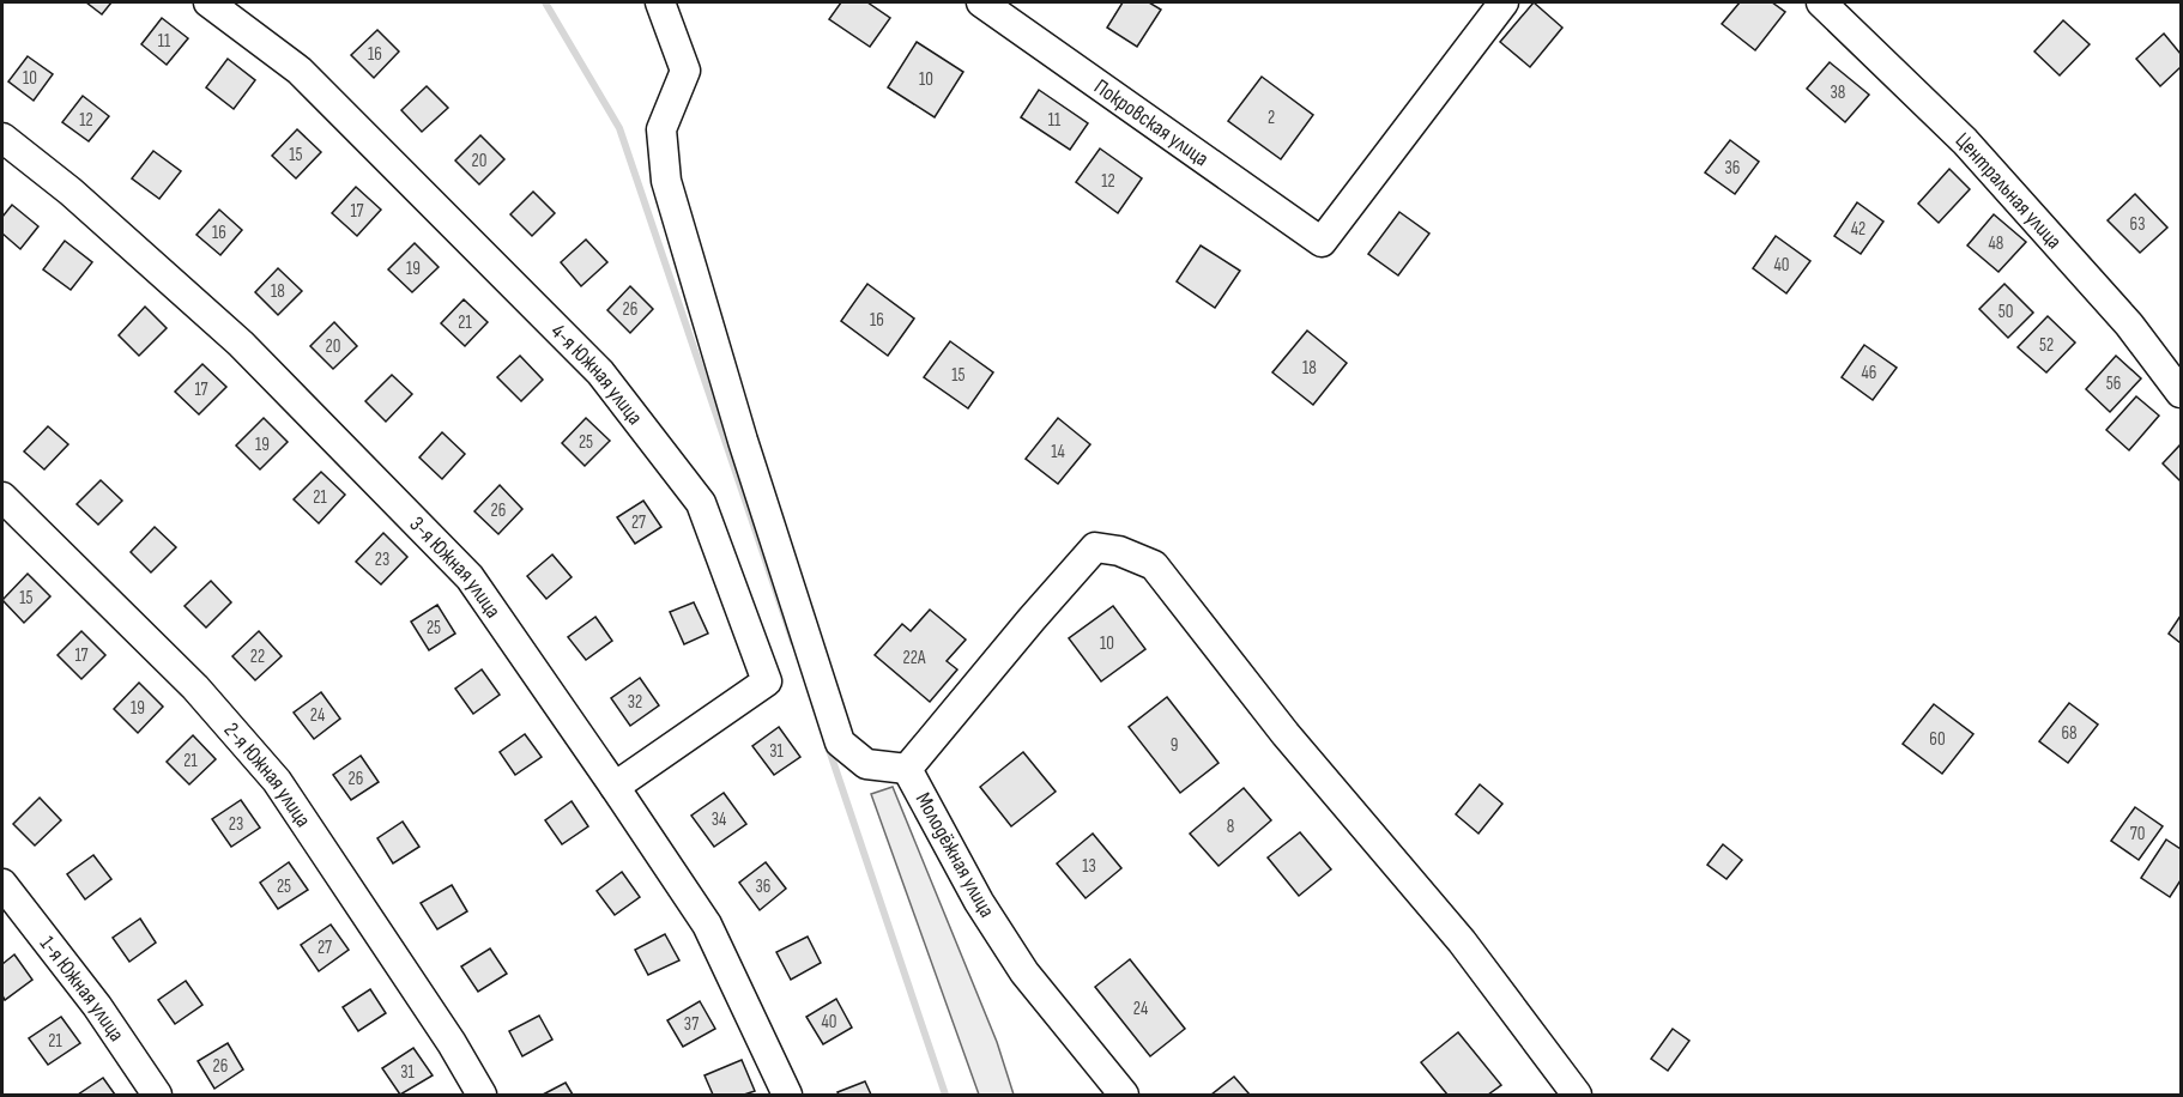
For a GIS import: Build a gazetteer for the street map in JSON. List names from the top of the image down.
{
  "streets": {
    "street": [
      "Покровская улица",
      "Центральная улица",
      "4-я Южная улица",
      "3-я Южная улица",
      "2-я Южная улица",
      "Молодёжная улица",
      "1-я Южная улица"
    ]
  },
  "crossings": [
    ["4-я Южная улица", "3-я Южная улица"]
  ],
  "house_numbers": [
    "11",
    "16",
    "10",
    "10",
    "38",
    "2",
    "12",
    "11",
    "15",
    "20",
    "36",
    "12",
    "17",
    "63",
    "42",
    "16",
    "48",
    "40",
    "19",
    "18",
    "26",
    "50",
    "16",
    "21",
    "52",
    "20",
    "18",
    "46",
    "15",
    "56",
    "17",
    "25",
    "19",
    "14",
    "21",
    "26",
    "27",
    "23",
    "15",
    "25",
    "10",
    "17",
    "22",
    "22А",
    "32",
    "19",
    "24",
    "68",
    "60",
    "9",
    "31",
    "21",
    "26",
    "34",
    "23",
    "8",
    "70",
    "13",
    "25",
    "36",
    "27",
    "24",
    "40",
    "37",
    "21",
    "26",
    "31"
  ]
}
